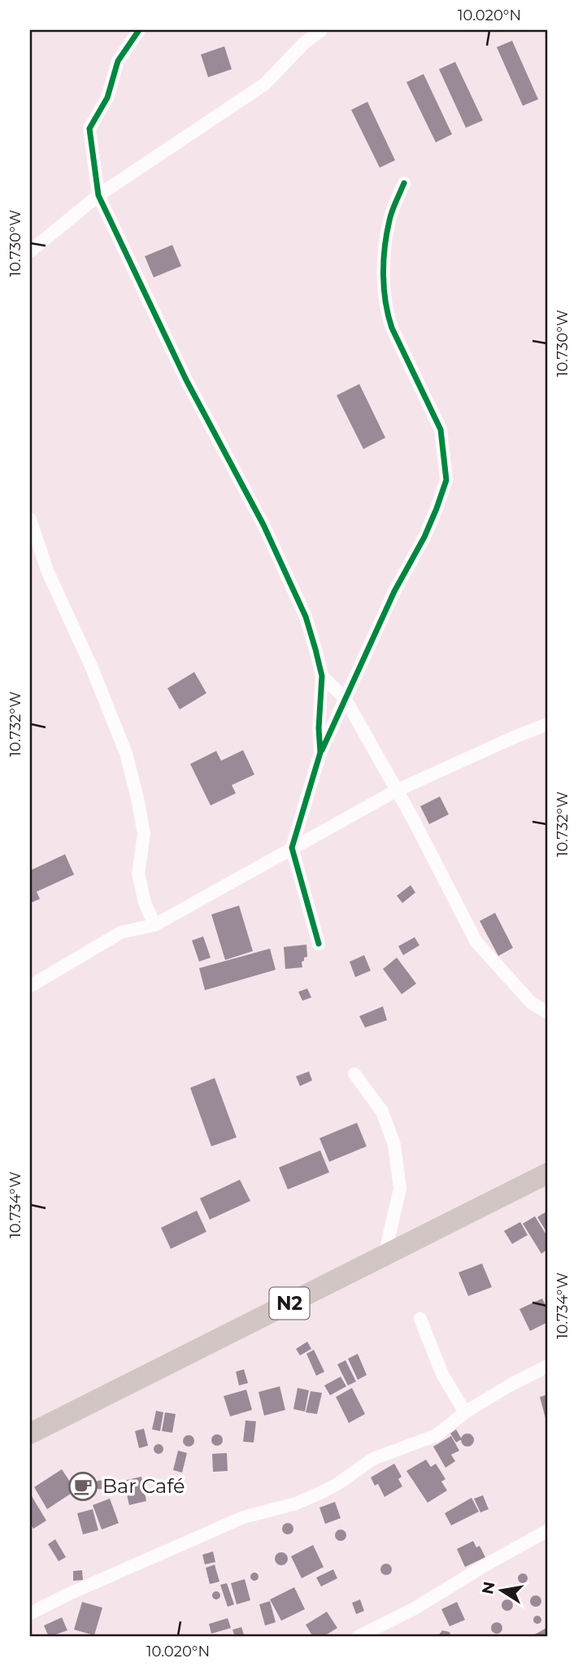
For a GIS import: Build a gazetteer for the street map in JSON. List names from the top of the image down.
{
  "streets": {
    "highway": ["N2"]
  },
  "places": {
    "cafe": ["Bar Café"]
  },
  "north": "left",
  "coordinates": [
    "10.020°N",
    "10.730°W",
    "10.732°W",
    "10.734°W"
  ]
}
